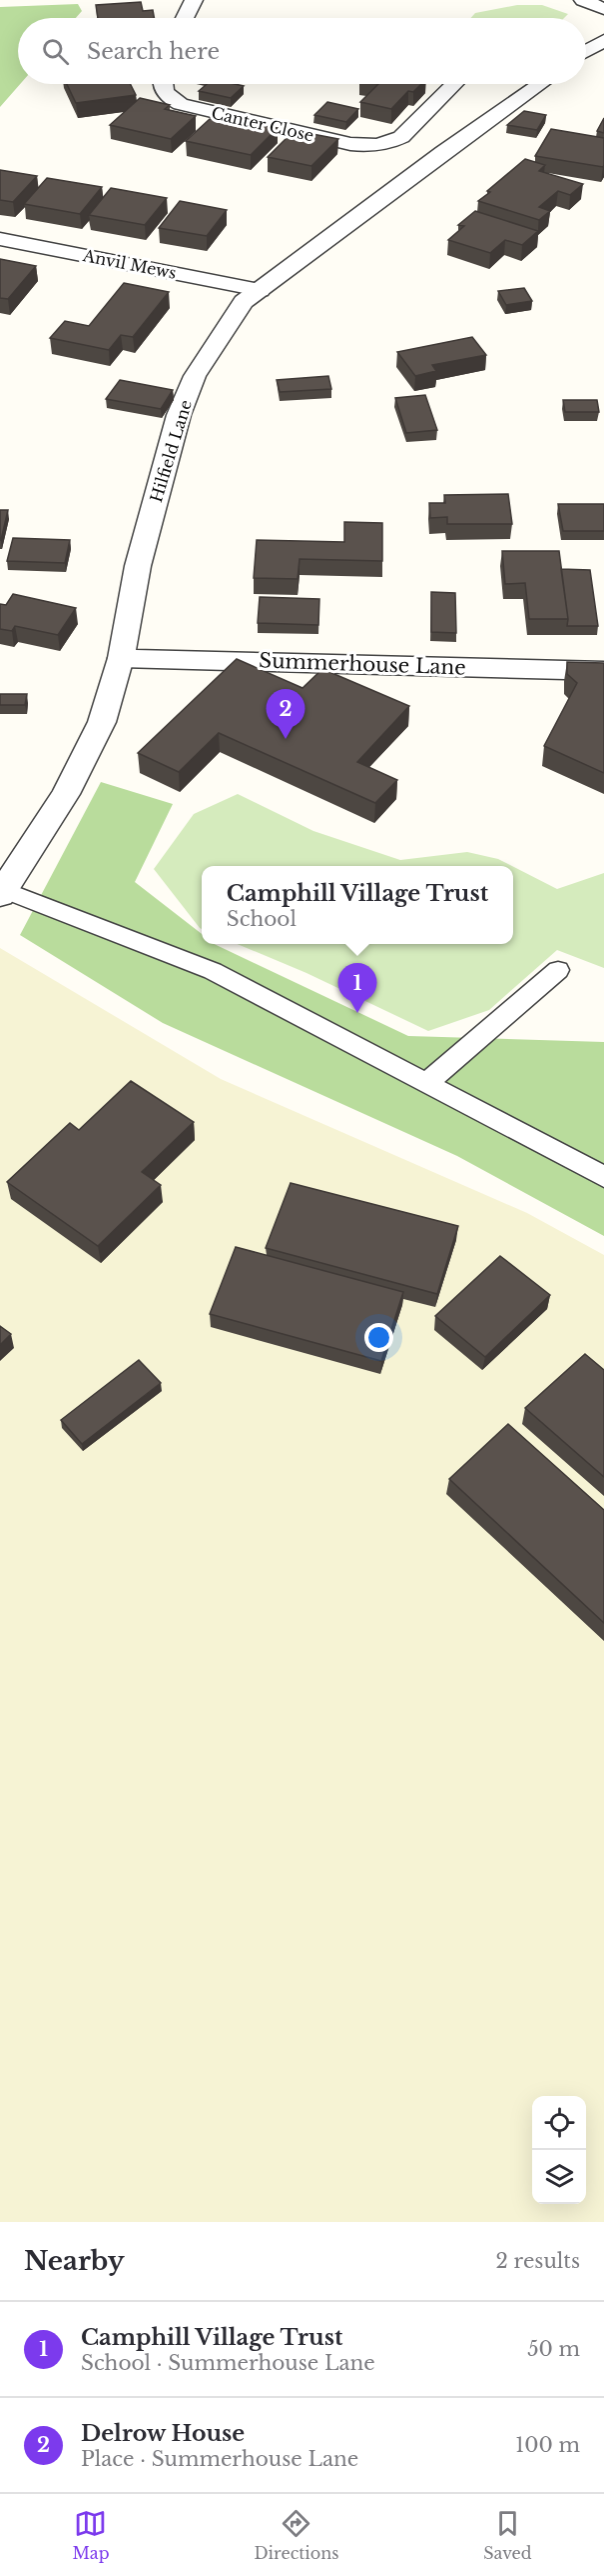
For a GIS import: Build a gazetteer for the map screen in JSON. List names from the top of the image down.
{
  "streets": {
    "street": [
      "Canter Close",
      "Anvil Mews",
      "Hilfield Lane",
      "Summerhouse Lane"
    ]
  },
  "crossings": [
    ["Anvil Mews", "Hilfield Lane"],
    ["Hilfield Lane", "Summerhouse Lane"]
  ],
  "page": {
    "search": "Search here",
    "pins": ["2", "1"],
    "popup": ["Camphill Village Trust", "School"],
    "heading": ["Nearby", "2 results"],
    "list": [
      {
        "mark": "1",
        "name": "Camphill Village Trust",
        "note": "School · Summerhouse Lane",
        "value": "50 m"
      },
      {
        "mark": "2",
        "name": "Delrow House",
        "note": "Place · Summerhouse Lane",
        "value": "100 m"
      }
    ],
    "nav": ["Map", "Directions", "Saved"]
  }
}
